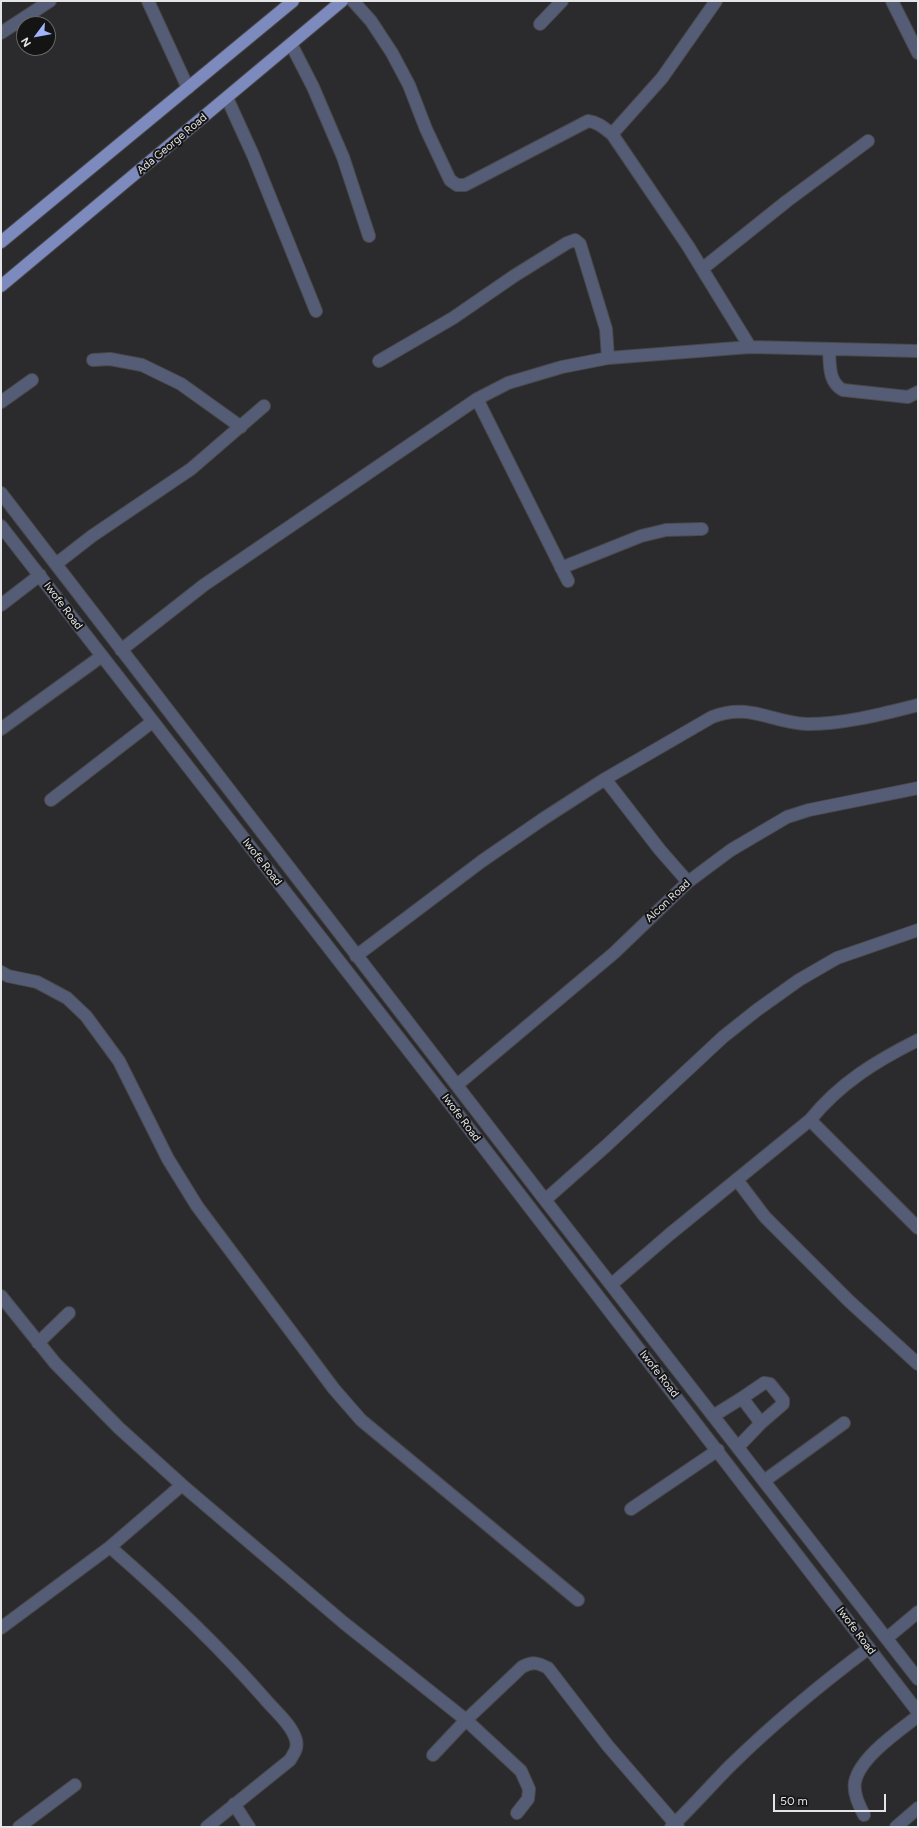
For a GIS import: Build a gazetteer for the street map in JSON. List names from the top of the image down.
{
  "streets": {
    "main road": ["Ada George Road"],
    "street": ["Iwofe Road", "Alcon Road"]
  },
  "crossings": [
    ["Iwofe Road", "Alcon Road"]
  ],
  "scale_bar": "50 m",
  "north": "bottom left"
}
